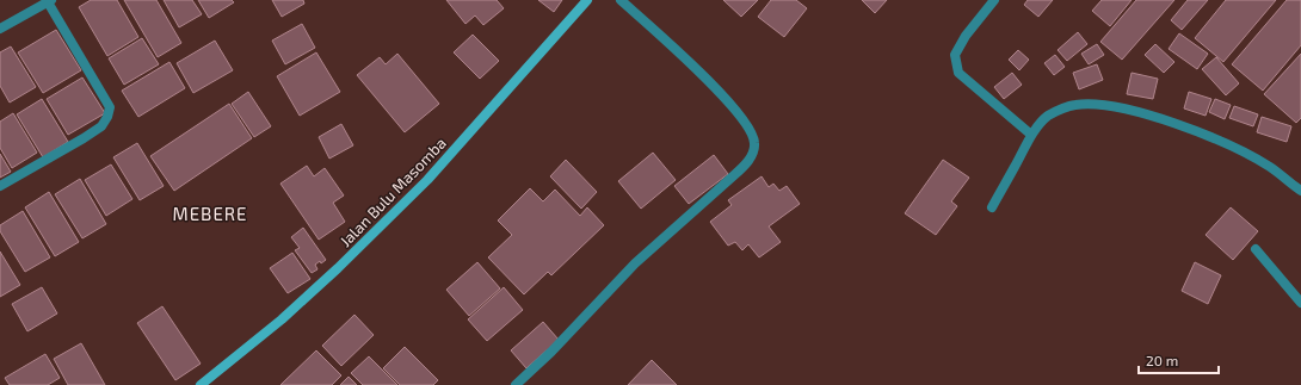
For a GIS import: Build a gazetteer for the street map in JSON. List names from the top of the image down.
{
  "streets": {
    "street": ["Jalan Bulu Masomba"]
  },
  "districts": ["MEBERE"],
  "scale_bar": "20 m"
}
